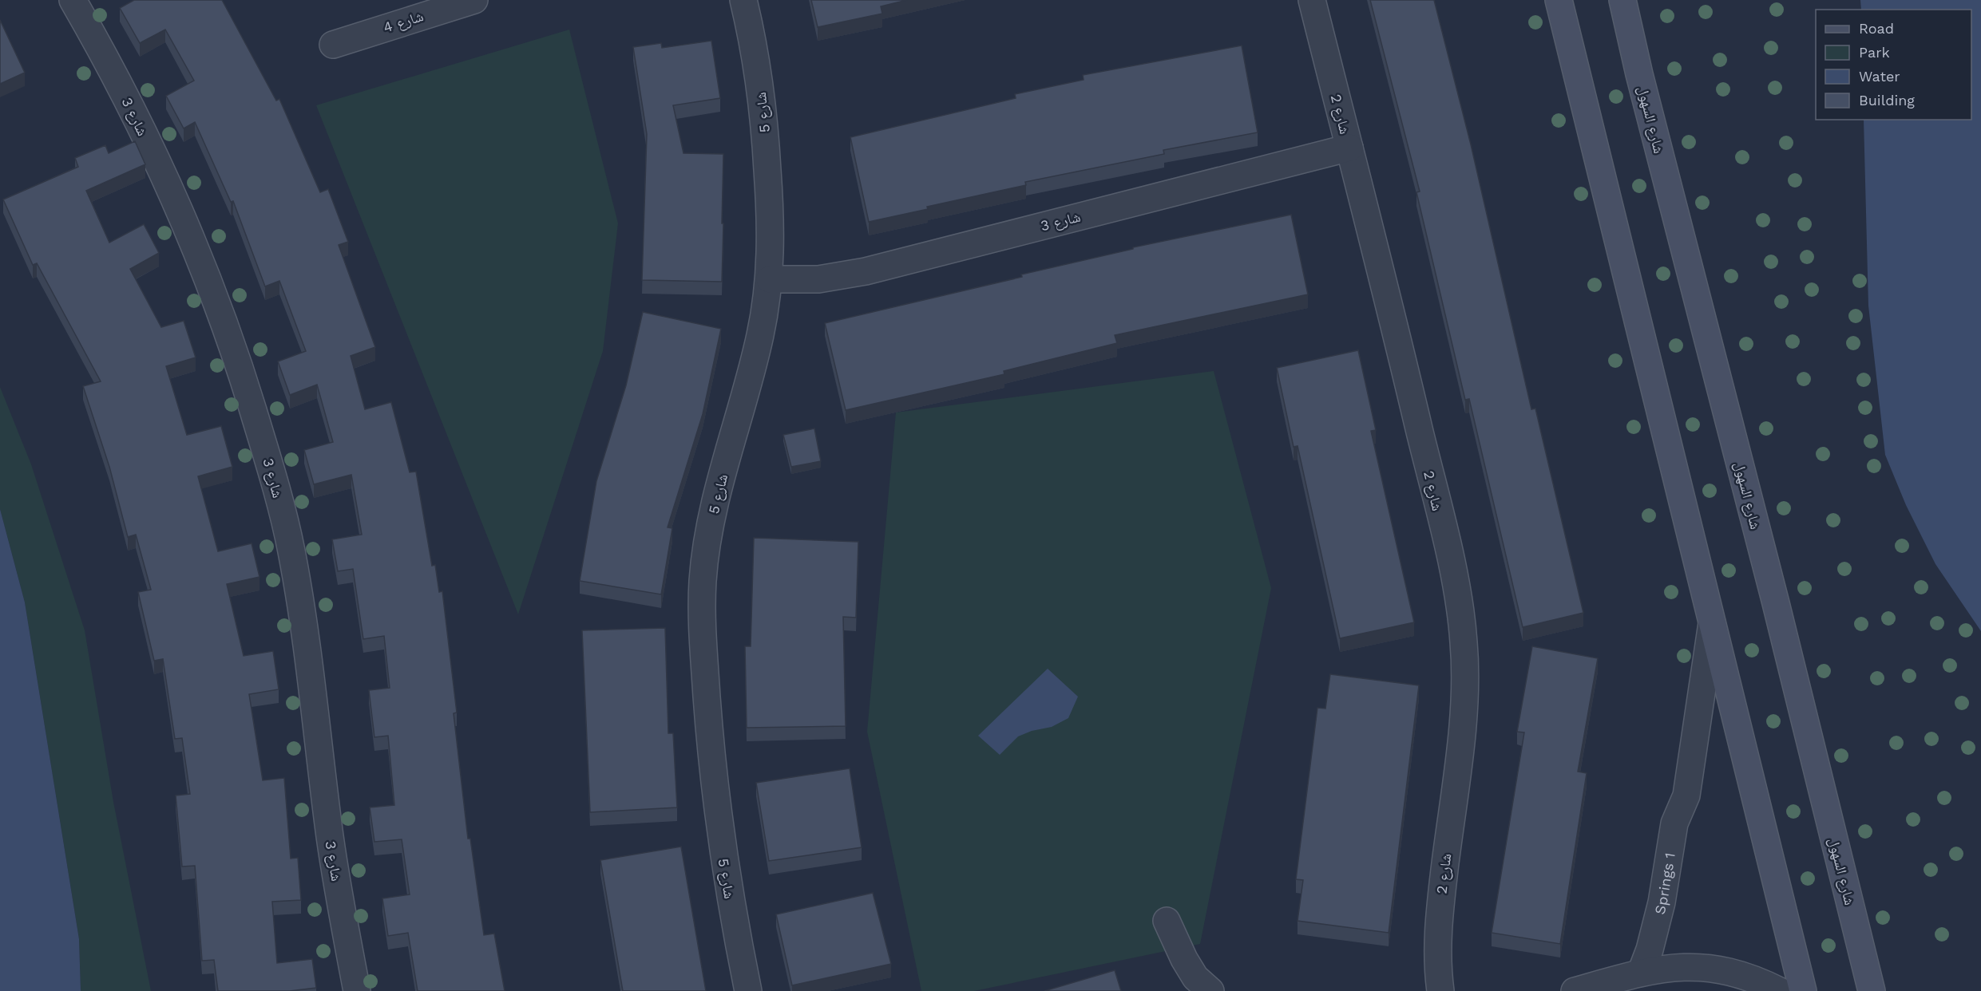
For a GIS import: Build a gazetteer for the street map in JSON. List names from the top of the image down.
{
  "streets": {
    "main road": ["شارع السهول"],
    "street": [
      "شارع 4",
      "شارع 5",
      "شارع 2",
      "شارع 3",
      "Springs 1"
    ]
  },
  "crossings": [
    ["شارع 5", "شارع 3"],
    ["شارع 2", "شارع 3"]
  ],
  "legend": [
    "Road",
    "Park",
    "Water",
    "Building"
  ]
}
